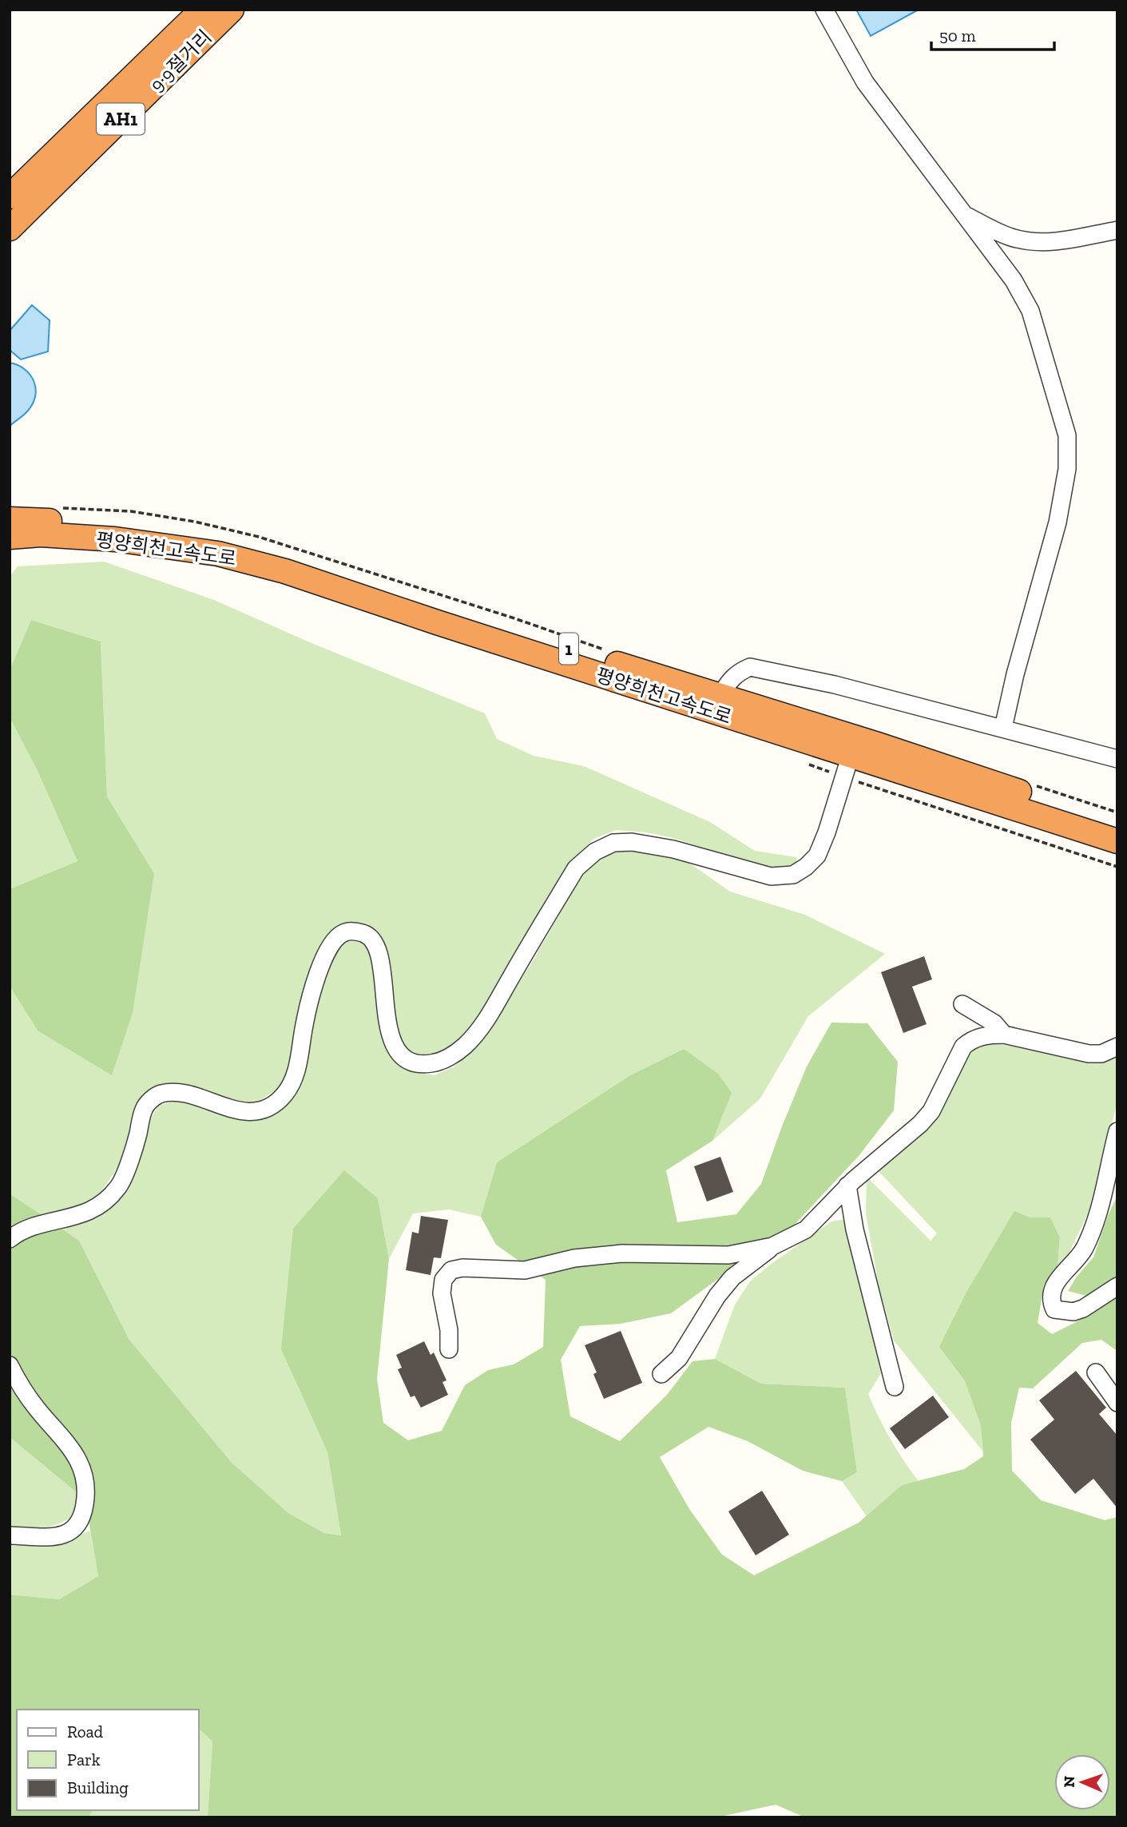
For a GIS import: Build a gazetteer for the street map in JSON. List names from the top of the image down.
{
  "streets": {
    "highway": [
      "9·9절거리",
      "AH1",
      "평양희천고속도로",
      "1"
    ]
  },
  "legend": ["Road", "Park", "Building"],
  "scale_bar": "50 m",
  "north": "left"
}
